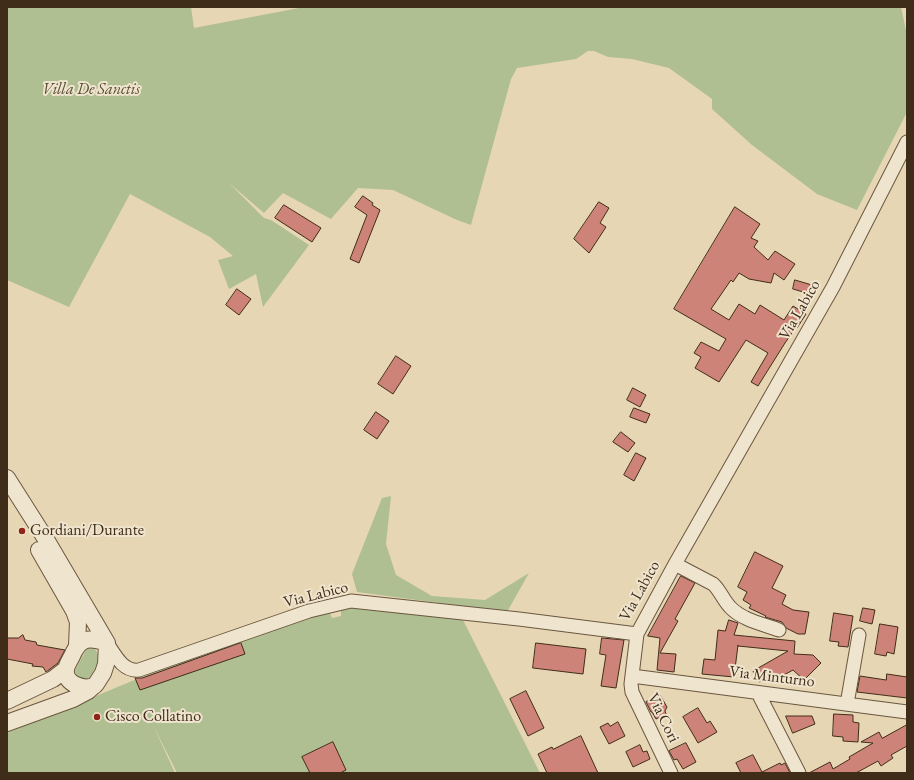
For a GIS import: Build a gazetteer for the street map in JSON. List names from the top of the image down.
{
  "streets": {
    "street": ["Via Labico", "Via Minturno", "Via Cori"]
  },
  "crossings": [
    ["Via Labico", "Via Cori"],
    ["Via Minturno", "Via Cori"]
  ],
  "parks": ["Villa De Sanctis"],
  "places": ["Gordiani/Durante", "Cisco Collatino"]
}
